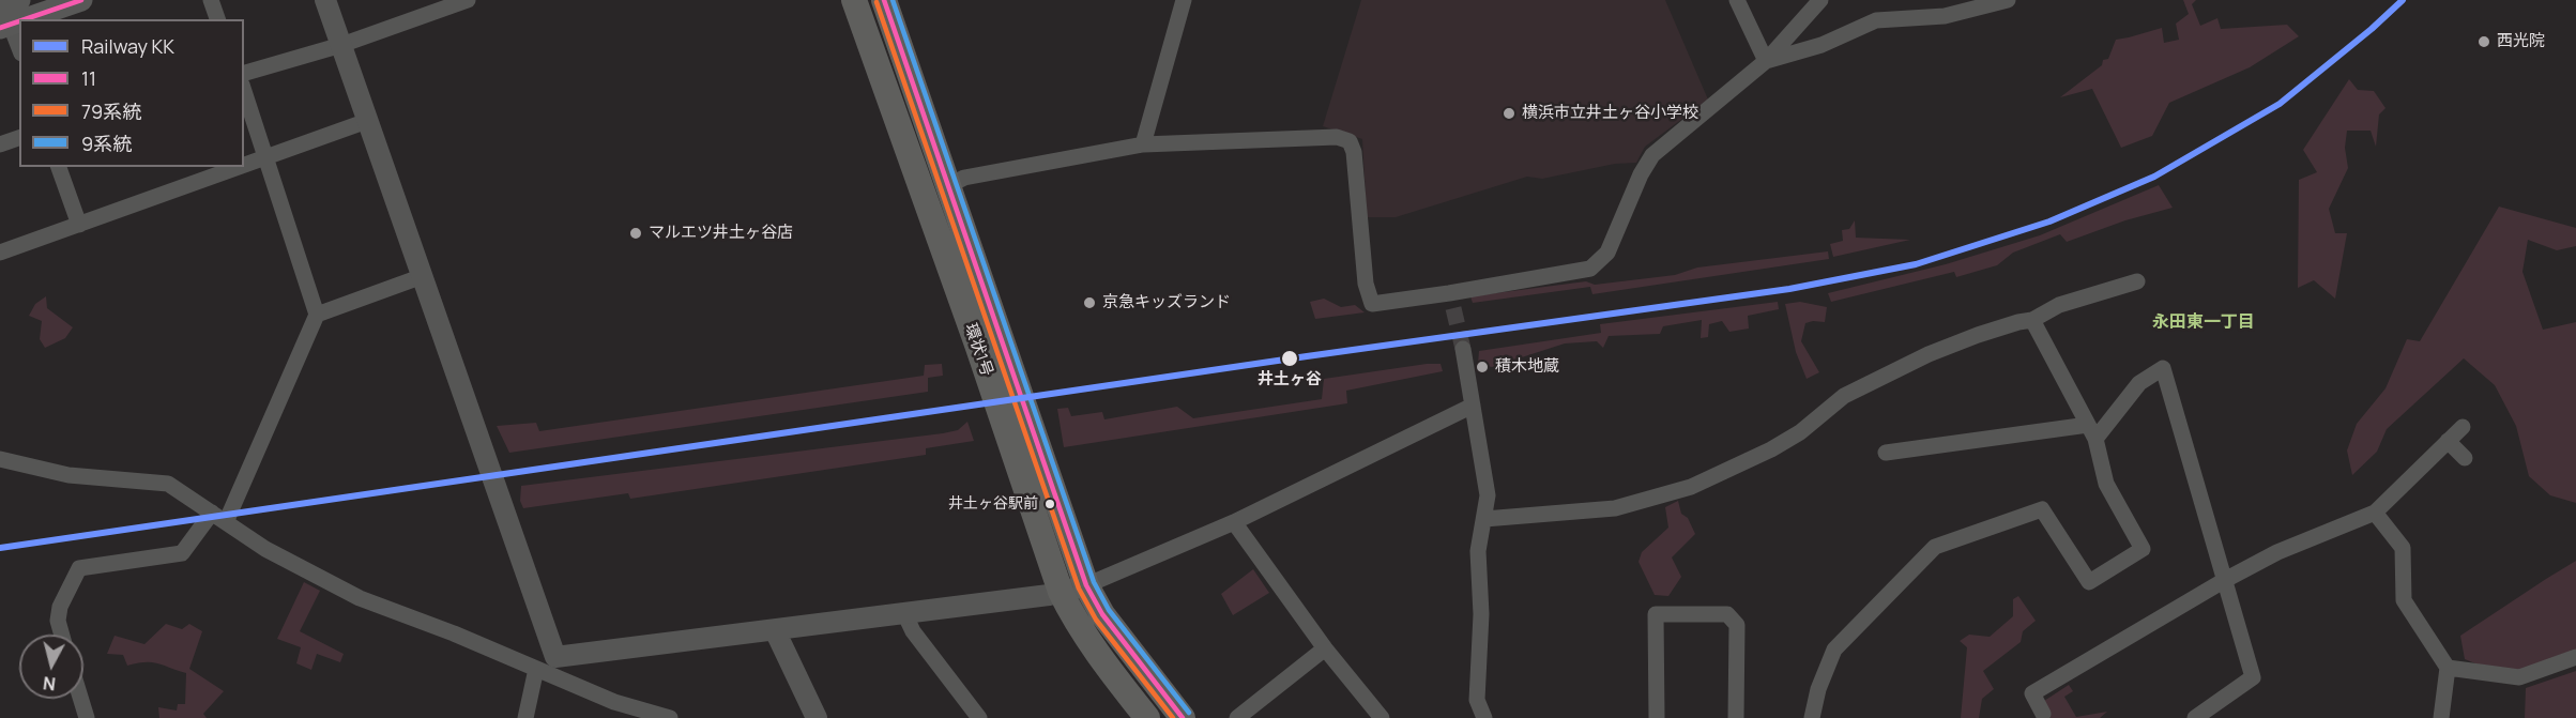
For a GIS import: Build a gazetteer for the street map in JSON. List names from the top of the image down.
{
  "streets": {
    "main road": ["環状1号"]
  },
  "districts": ["永田東一丁目"],
  "places": [
    "西光院",
    "横浜市立井土ヶ谷小学校",
    "マルエツ井土ヶ谷店",
    "京急キッズランド",
    "井土ヶ谷",
    "積木地蔵",
    "井土ヶ谷駅前"
  ],
  "lines": [
    "rail line KK",
    "transit line 11",
    "transit line 9系統",
    "transit line 79系統"
  ],
  "legend": [
    "Railway KK",
    "11",
    "79系統",
    "9系統"
  ],
  "north": "bottom"
}
